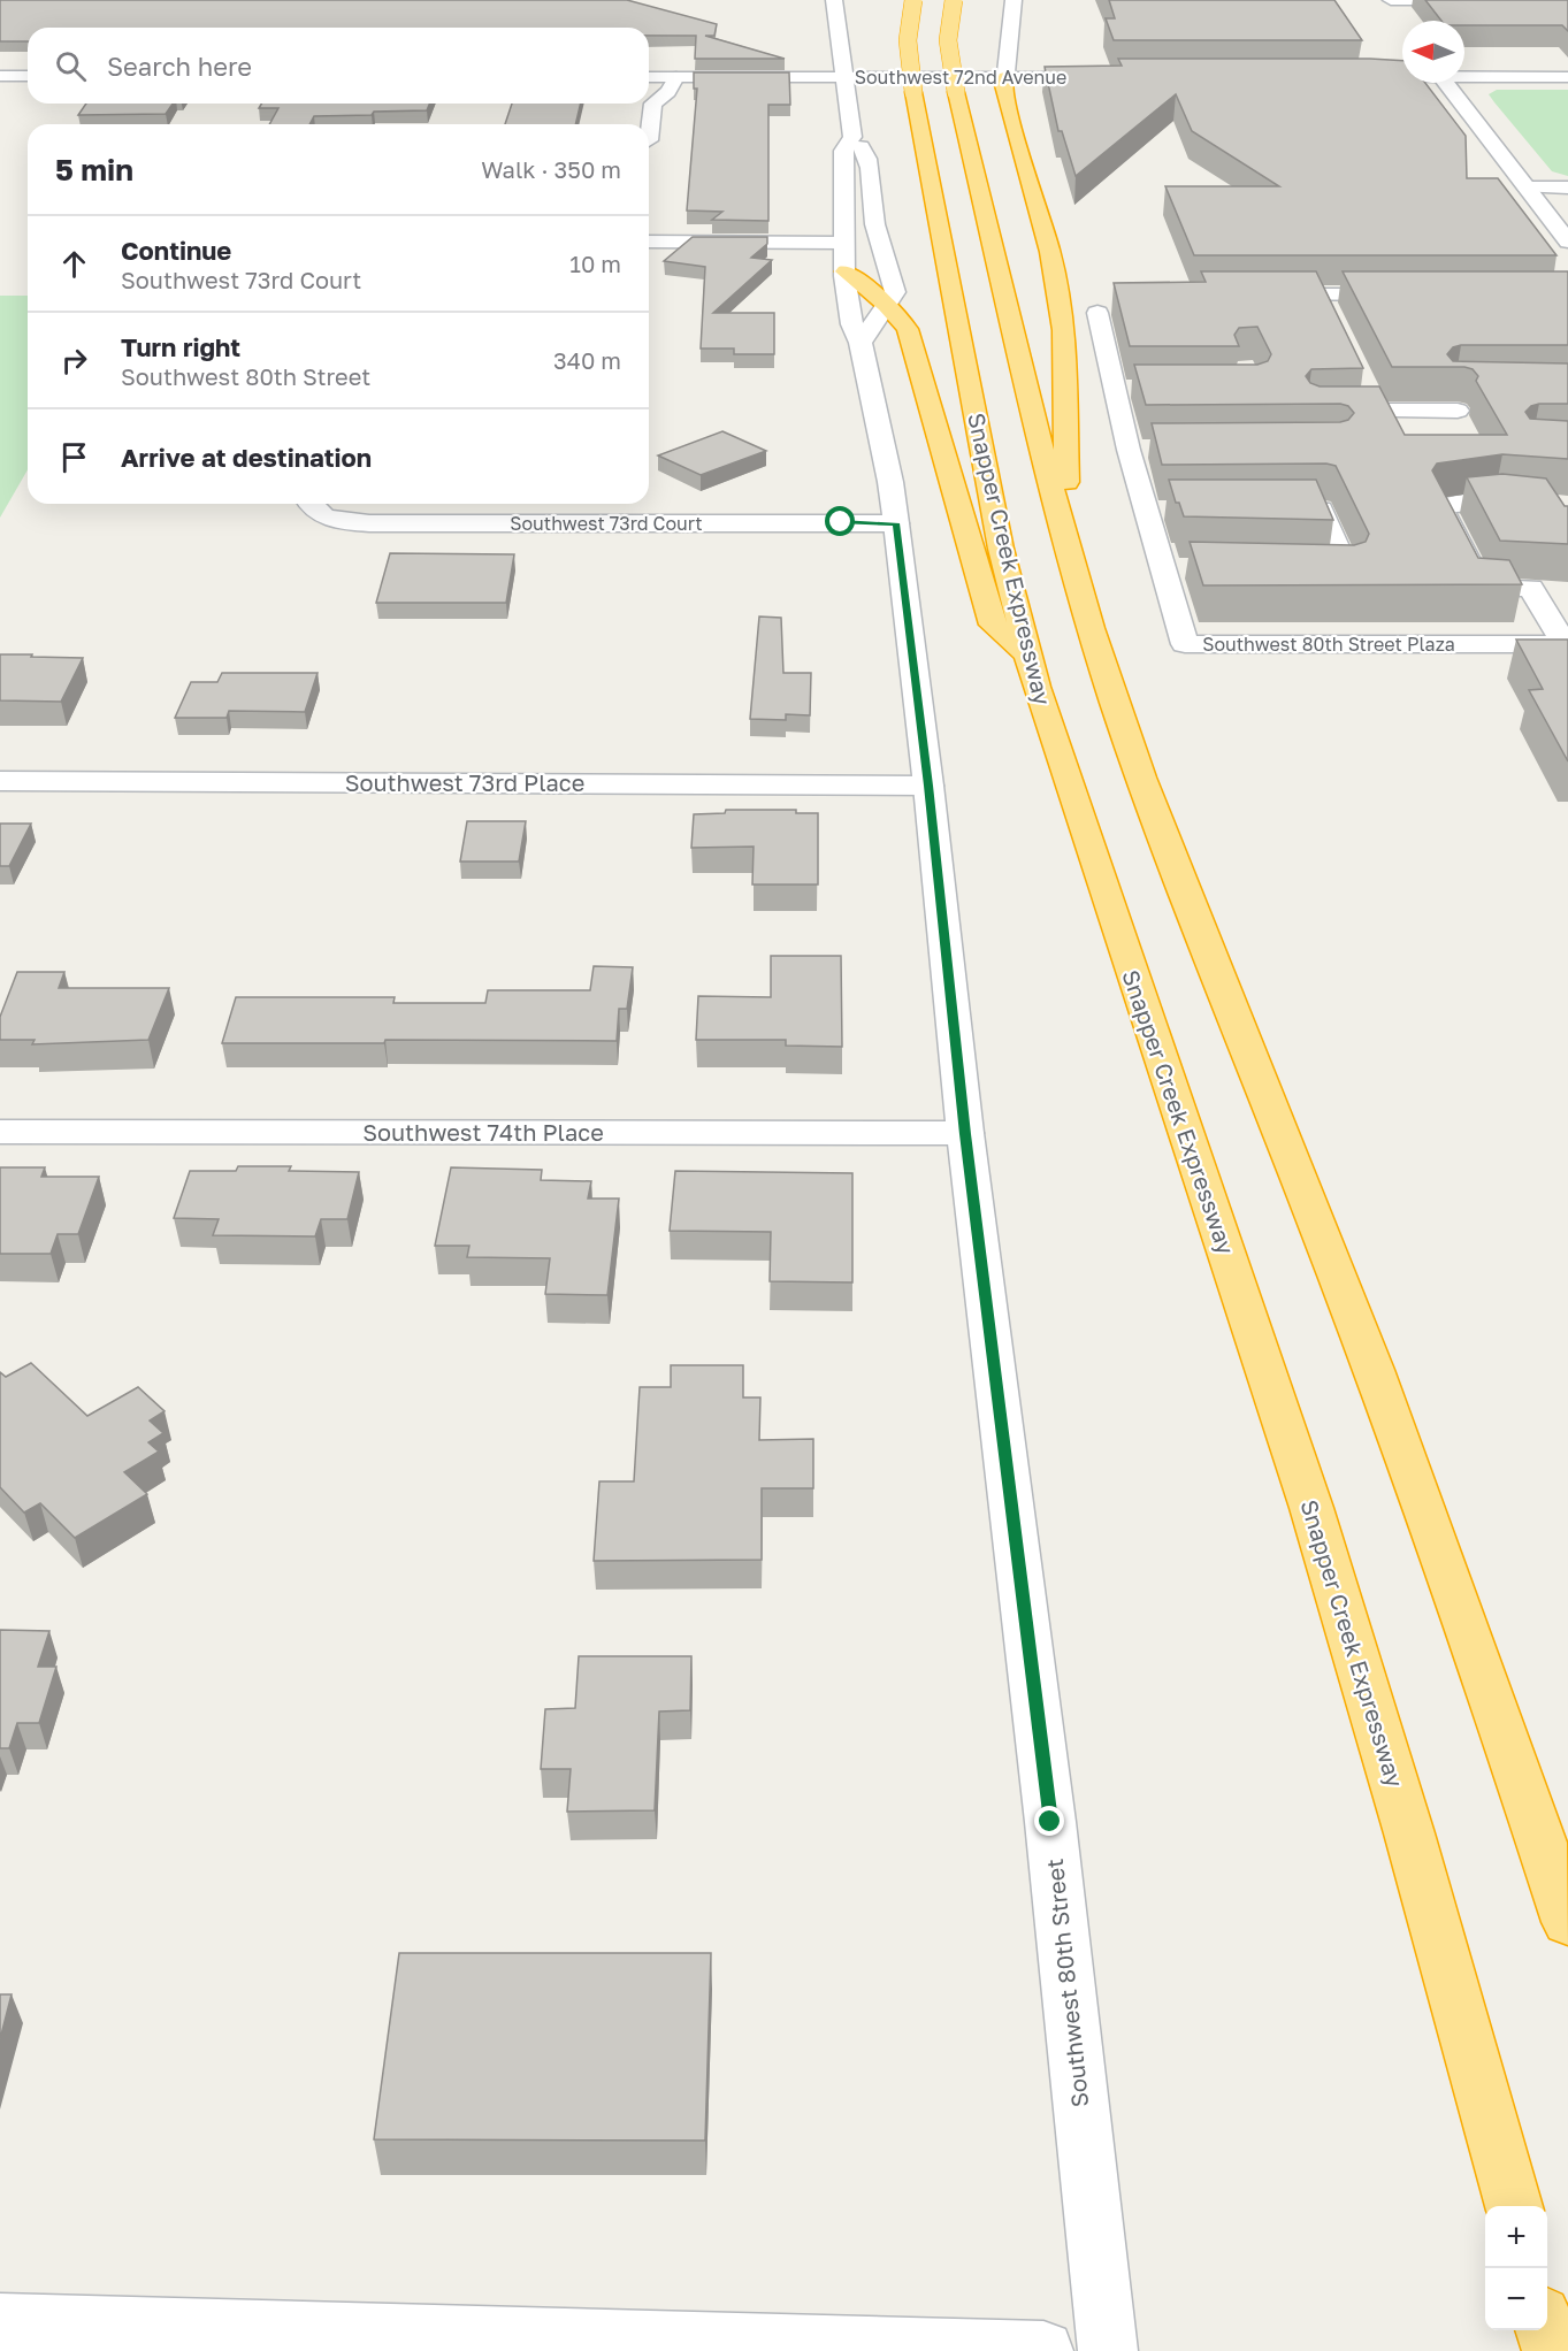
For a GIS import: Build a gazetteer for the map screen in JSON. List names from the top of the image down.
{
  "streets": {
    "highway": ["Snapper Creek Expressway"],
    "street": [
      "Southwest 72nd Avenue",
      "Southwest 73rd Court",
      "Southwest 80th Street Plaza",
      "Southwest 73rd Place",
      "Southwest 74th Place",
      "Southwest 80th Street"
    ]
  },
  "crossings": [
    ["Southwest 72nd Avenue", "Southwest 80th Street"],
    ["Southwest 73rd Court", "Southwest 80th Street"],
    ["Southwest 73rd Place", "Southwest 80th Street"],
    ["Southwest 74th Place", "Southwest 80th Street"]
  ],
  "north": "left",
  "page": {
    "search": "Search here",
    "heading": ["5 min", "Walk · 350 m"],
    "list": [
      ["Continue", "Southwest 73rd Court", "10 m"],
      ["Turn right", "Southwest 80th Street", "340 m"],
      "Arrive at destination"
    ],
    "map_buttons": ["+", "−"]
  }
}
